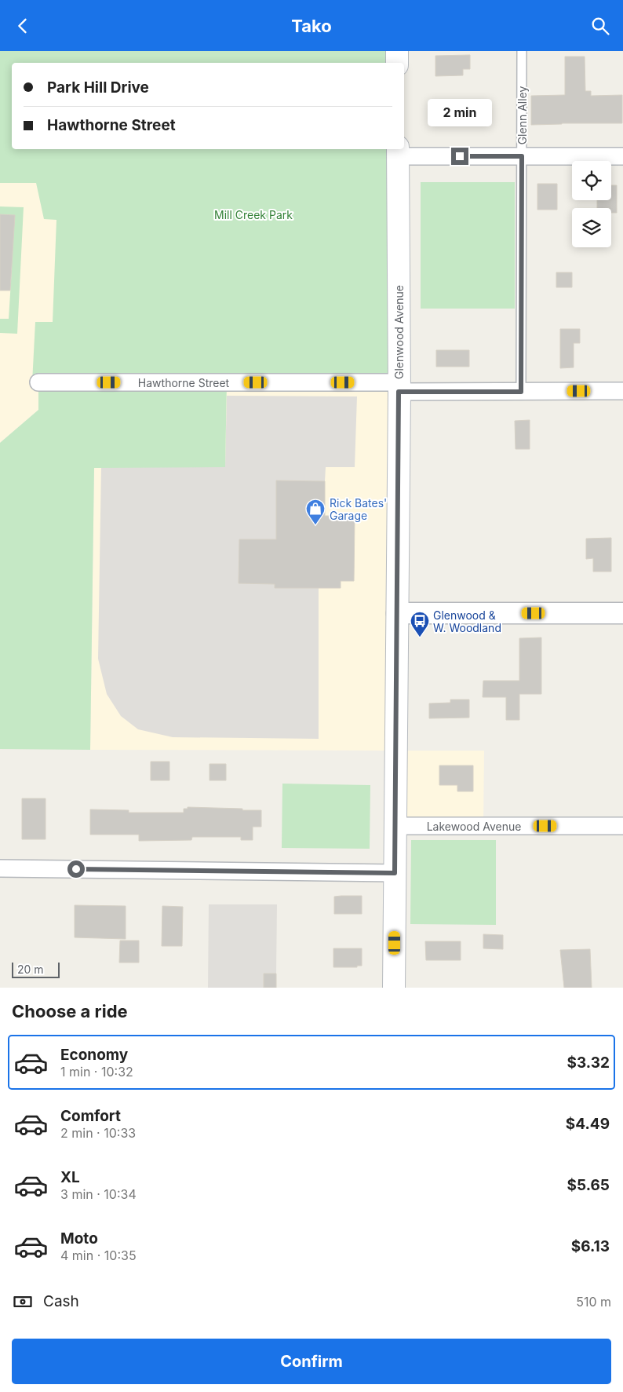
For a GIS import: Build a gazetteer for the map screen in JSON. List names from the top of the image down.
{
  "streets": {
    "main road": ["Glenwood Avenue"],
    "street": ["Hawthorne Street", "Lakewood Avenue"],
    "lane": ["Glenn Alley"]
  },
  "crossings": [
    ["Glenn Alley", "Hawthorne Street"],
    ["Glenwood Avenue", "Hawthorne Street"],
    ["Glenwood Avenue", "Lakewood Avenue"]
  ],
  "parks": ["Mill Creek Park"],
  "places": {
    "shop": ["Rick Bates' Garage"],
    "bus stop": ["Glenwood & W. Woodland"]
  },
  "scale_bar": "20 m",
  "page": {
    "header": "Tako",
    "banner": ["Park Hill Drive", "Hawthorne Street"],
    "bubble": "2 min",
    "scale": "20 m",
    "heading": "Choose a ride",
    "list": [
      {
        "name": "Economy",
        "note": "1 min · 10:32",
        "value": "$3.32"
      },
      {
        "name": "Comfort",
        "note": "2 min · 10:33",
        "value": "$4.49"
      },
      {
        "name": "XL",
        "note": "3 min · 10:34",
        "value": "$5.65"
      },
      {
        "name": "Moto",
        "note": "4 min · 10:35",
        "value": "$6.13"
      }
    ],
    "pay": ["Cash", "510 m"],
    "buttons": "Confirm"
  }
}
